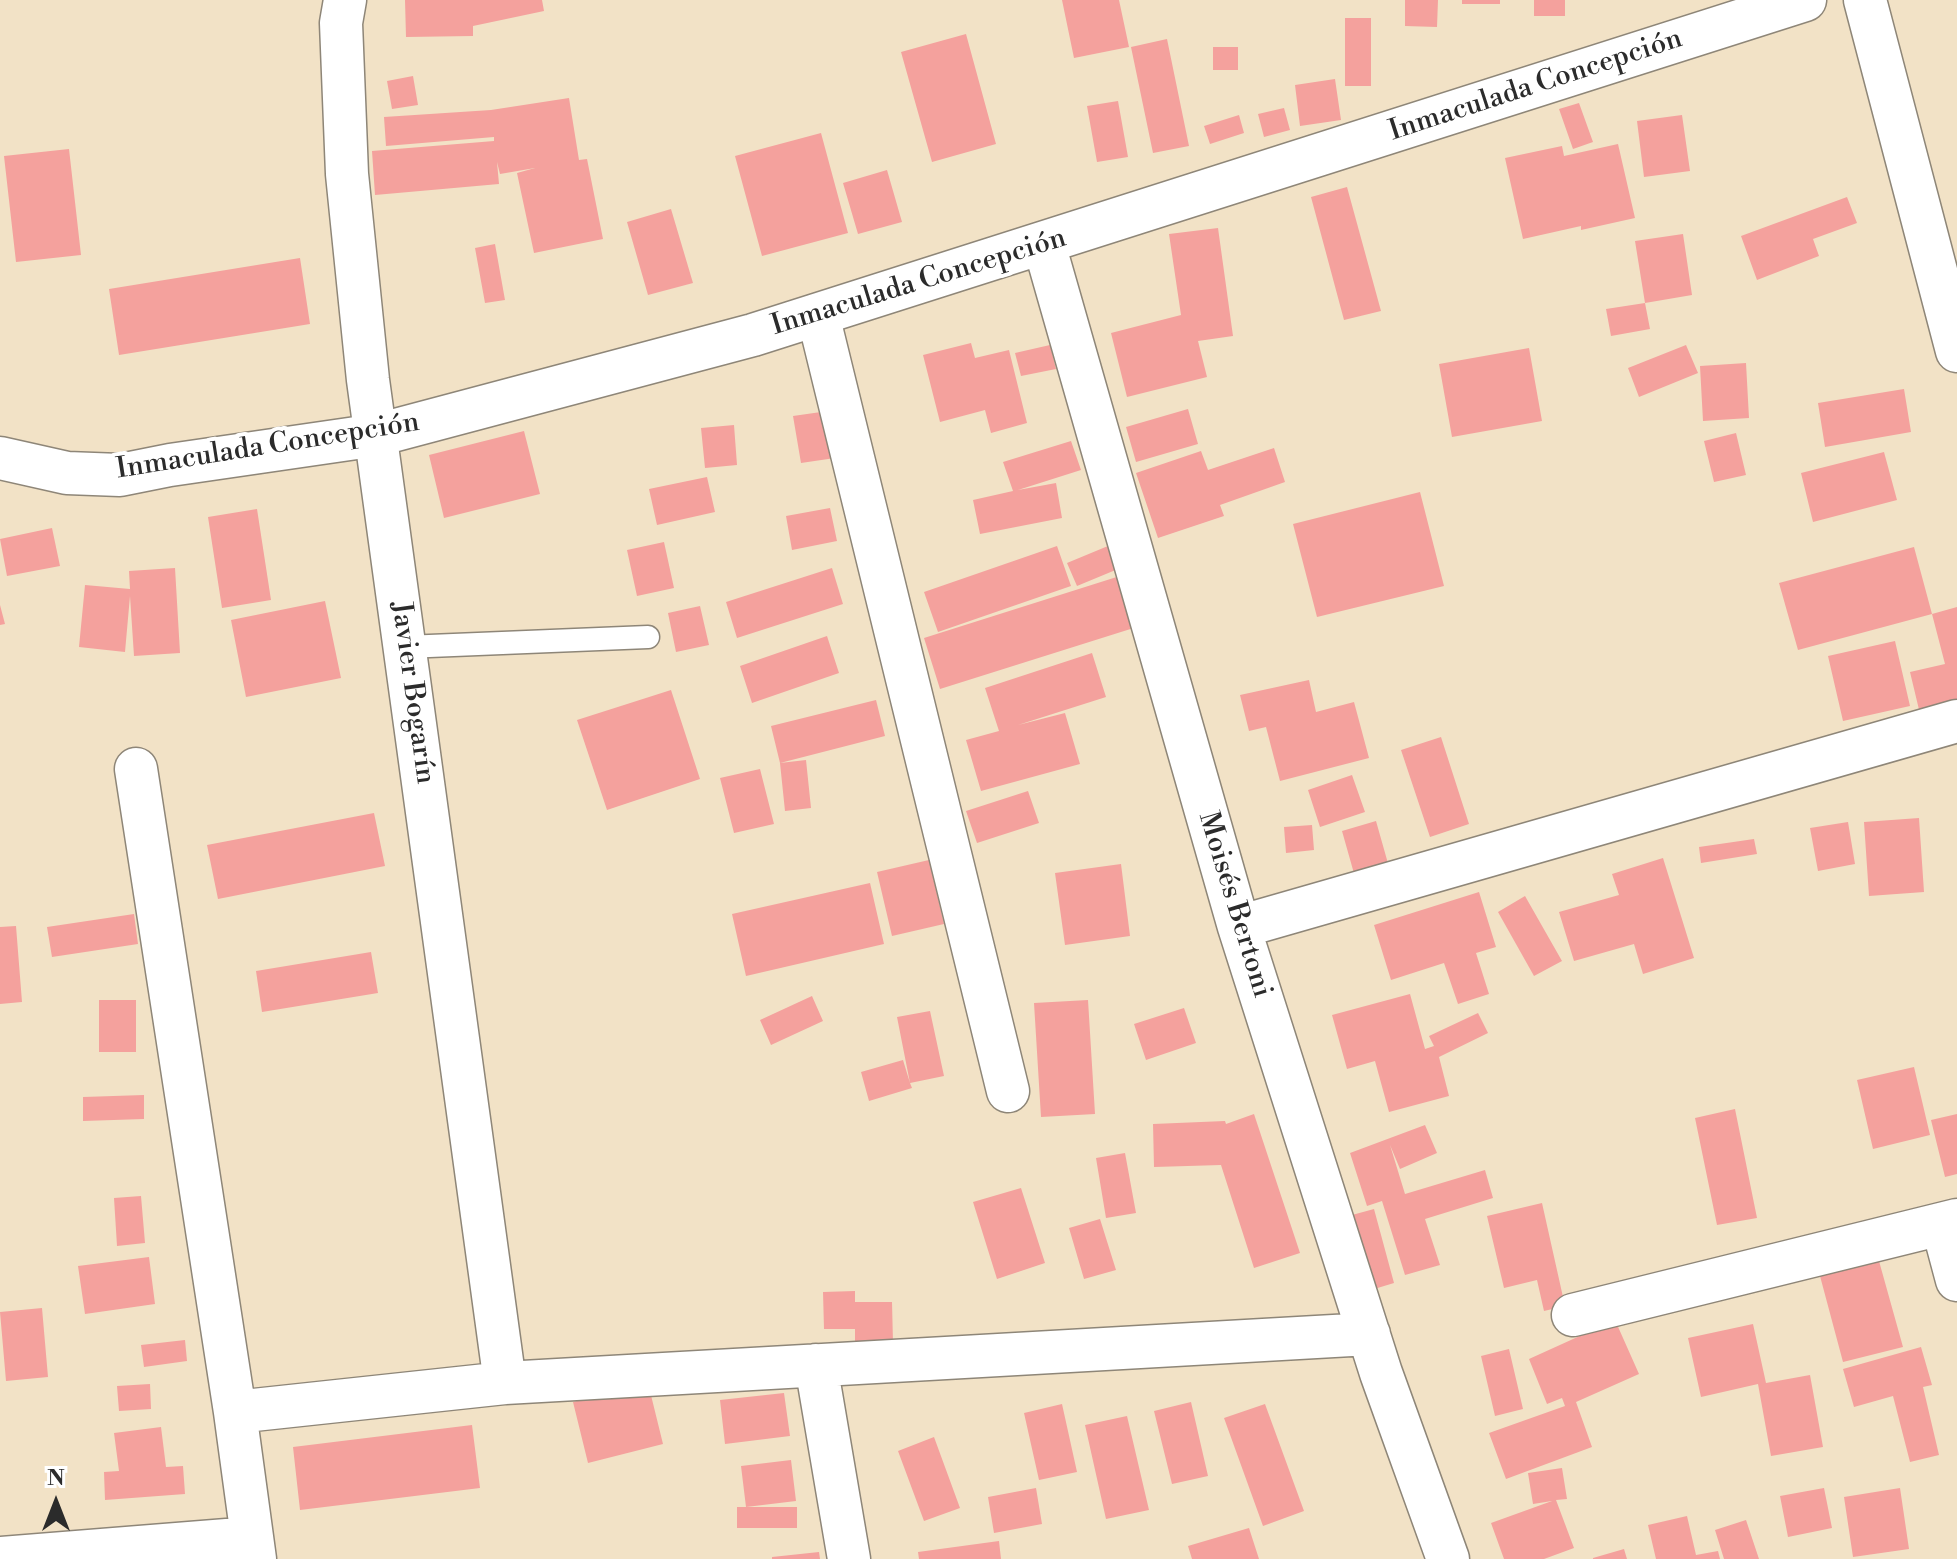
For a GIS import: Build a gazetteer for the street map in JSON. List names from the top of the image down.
{
  "streets": {
    "street": ["Inmaculada Concepción", "Javier Bogarín", "Moisés Bertoni"]
  },
  "crossings": [
    ["Inmaculada Concepción", "Javier Bogarín"],
    ["Inmaculada Concepción", "Moisés Bertoni"]
  ],
  "north": "top"
}
